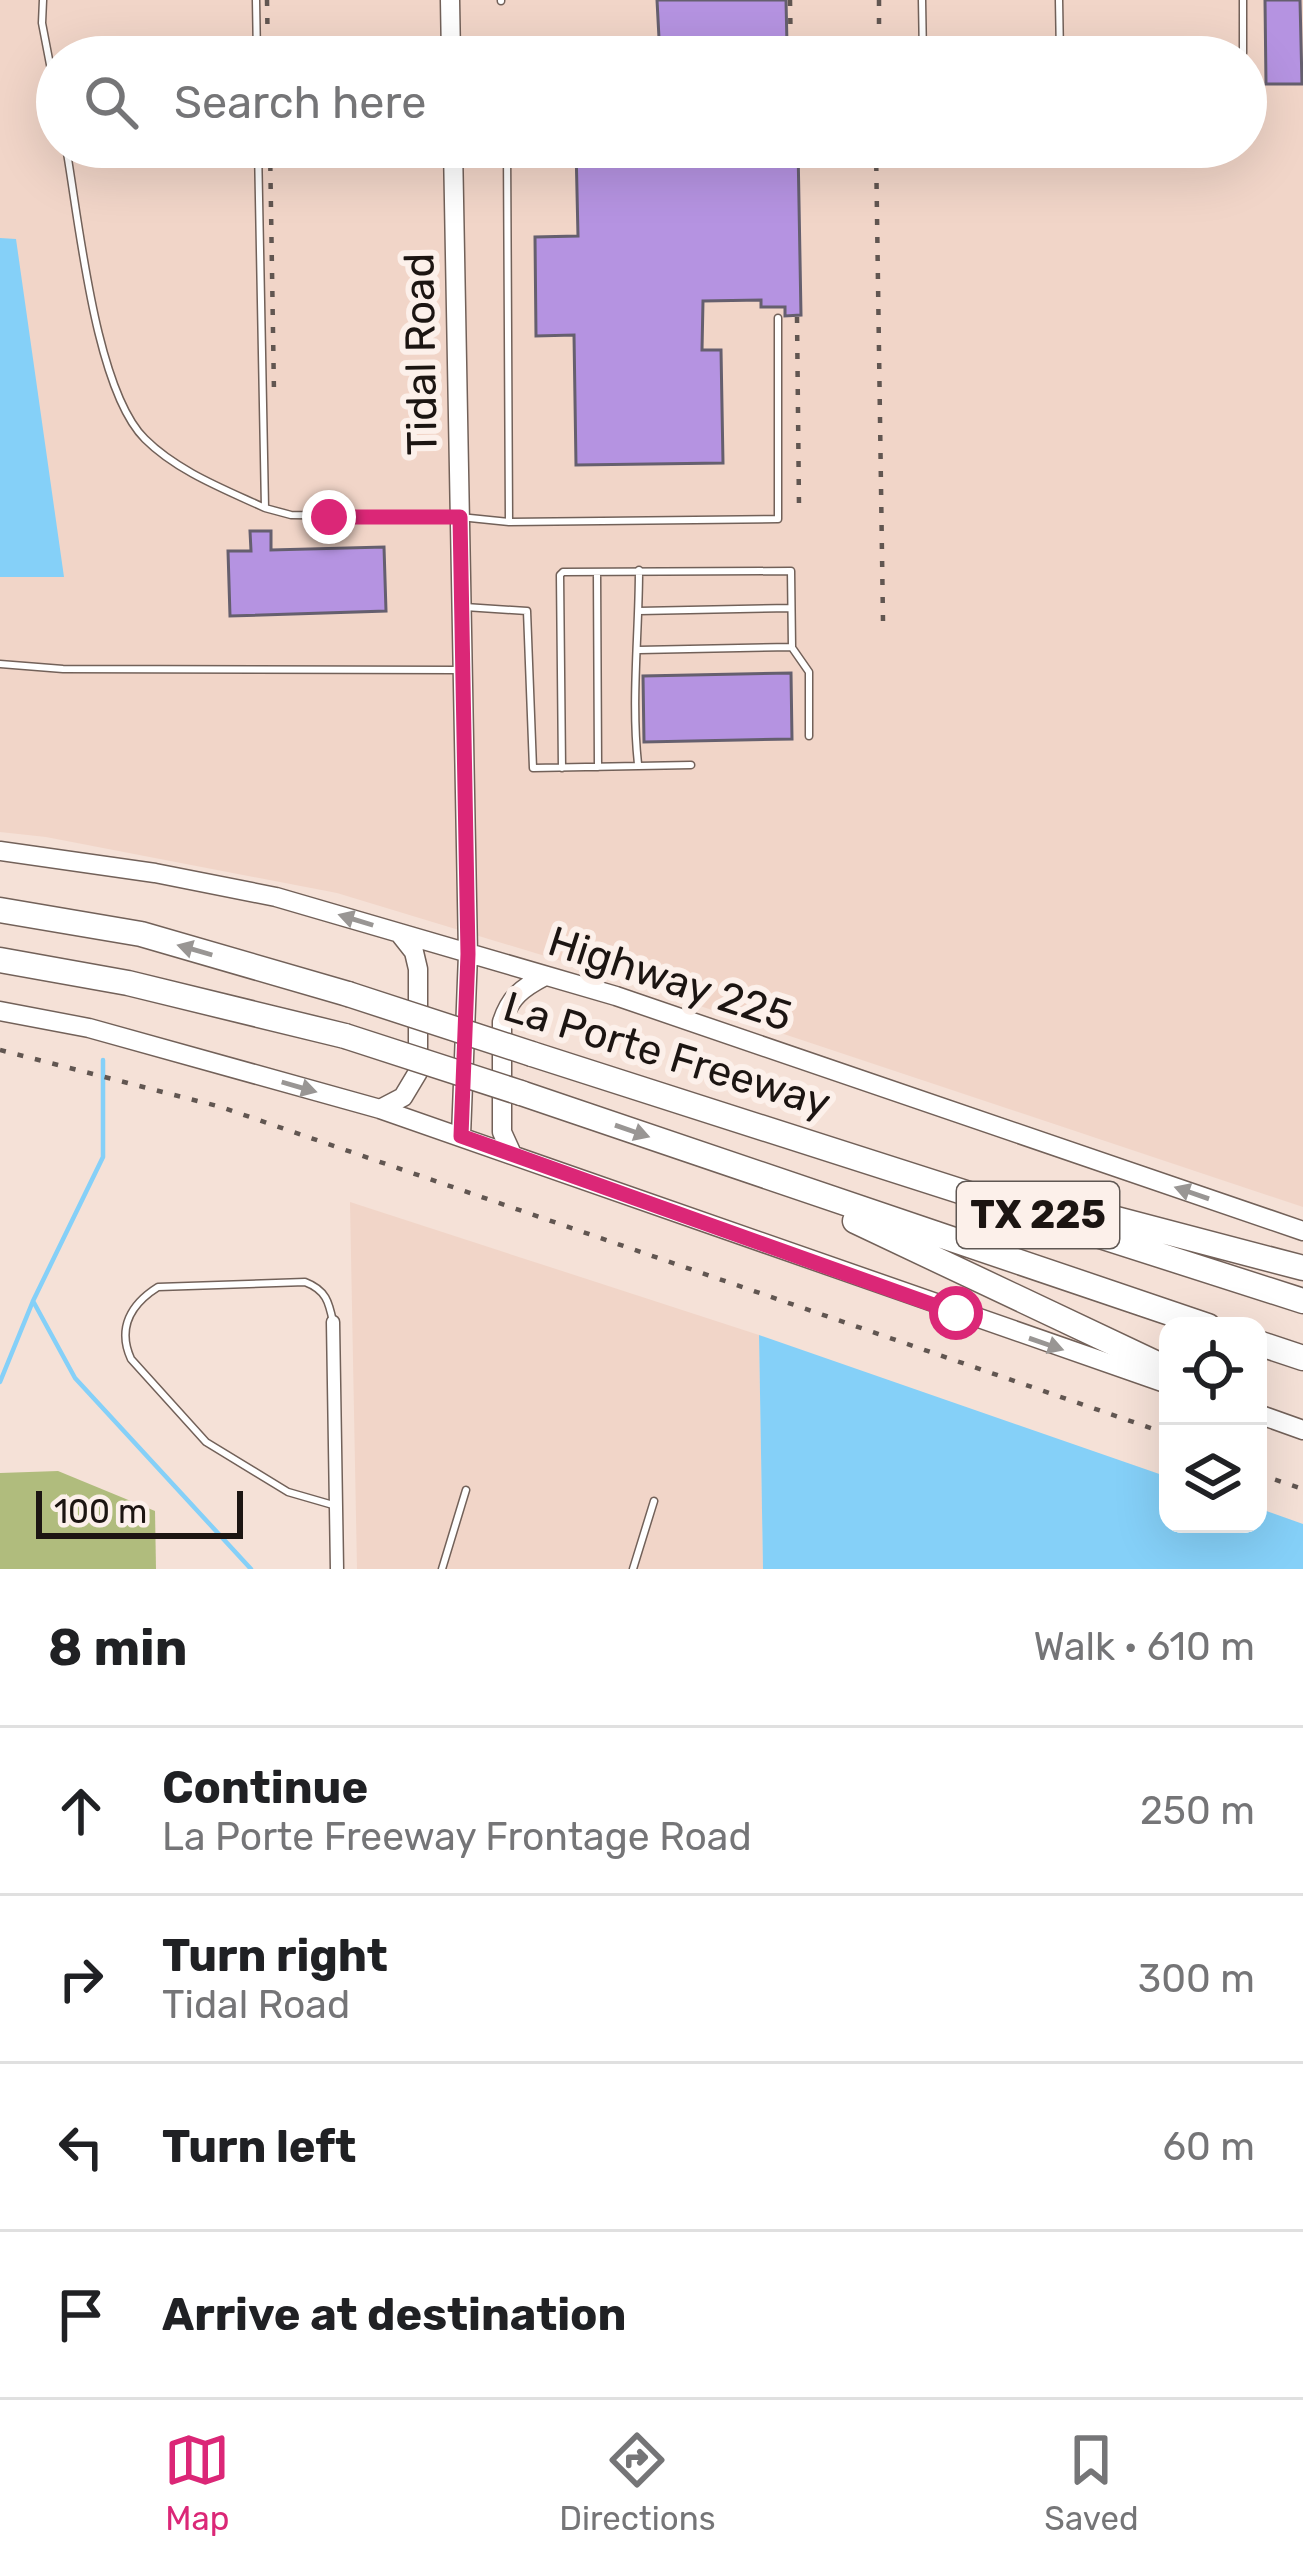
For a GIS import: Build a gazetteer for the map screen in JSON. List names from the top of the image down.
{
  "streets": {
    "highway": ["La Porte Freeway", "TX 225"],
    "main road": ["Tidal Road", "Highway 225"]
  },
  "crossings": [
    ["Tidal Road", "Highway 225"]
  ],
  "one_way": ["Highway 225"],
  "scale_bar": "100 m",
  "page": {
    "search": "Search here",
    "scale": "100 m",
    "heading": ["8 min", "Walk · 610 m"],
    "list": [
      ["Continue", "La Porte Freeway Frontage Road", "250 m"],
      ["Turn right", "Tidal Road", "300 m"],
      ["Turn left", "60 m"],
      "Arrive at destination"
    ],
    "nav": ["Map", "Directions", "Saved"]
  }
}
